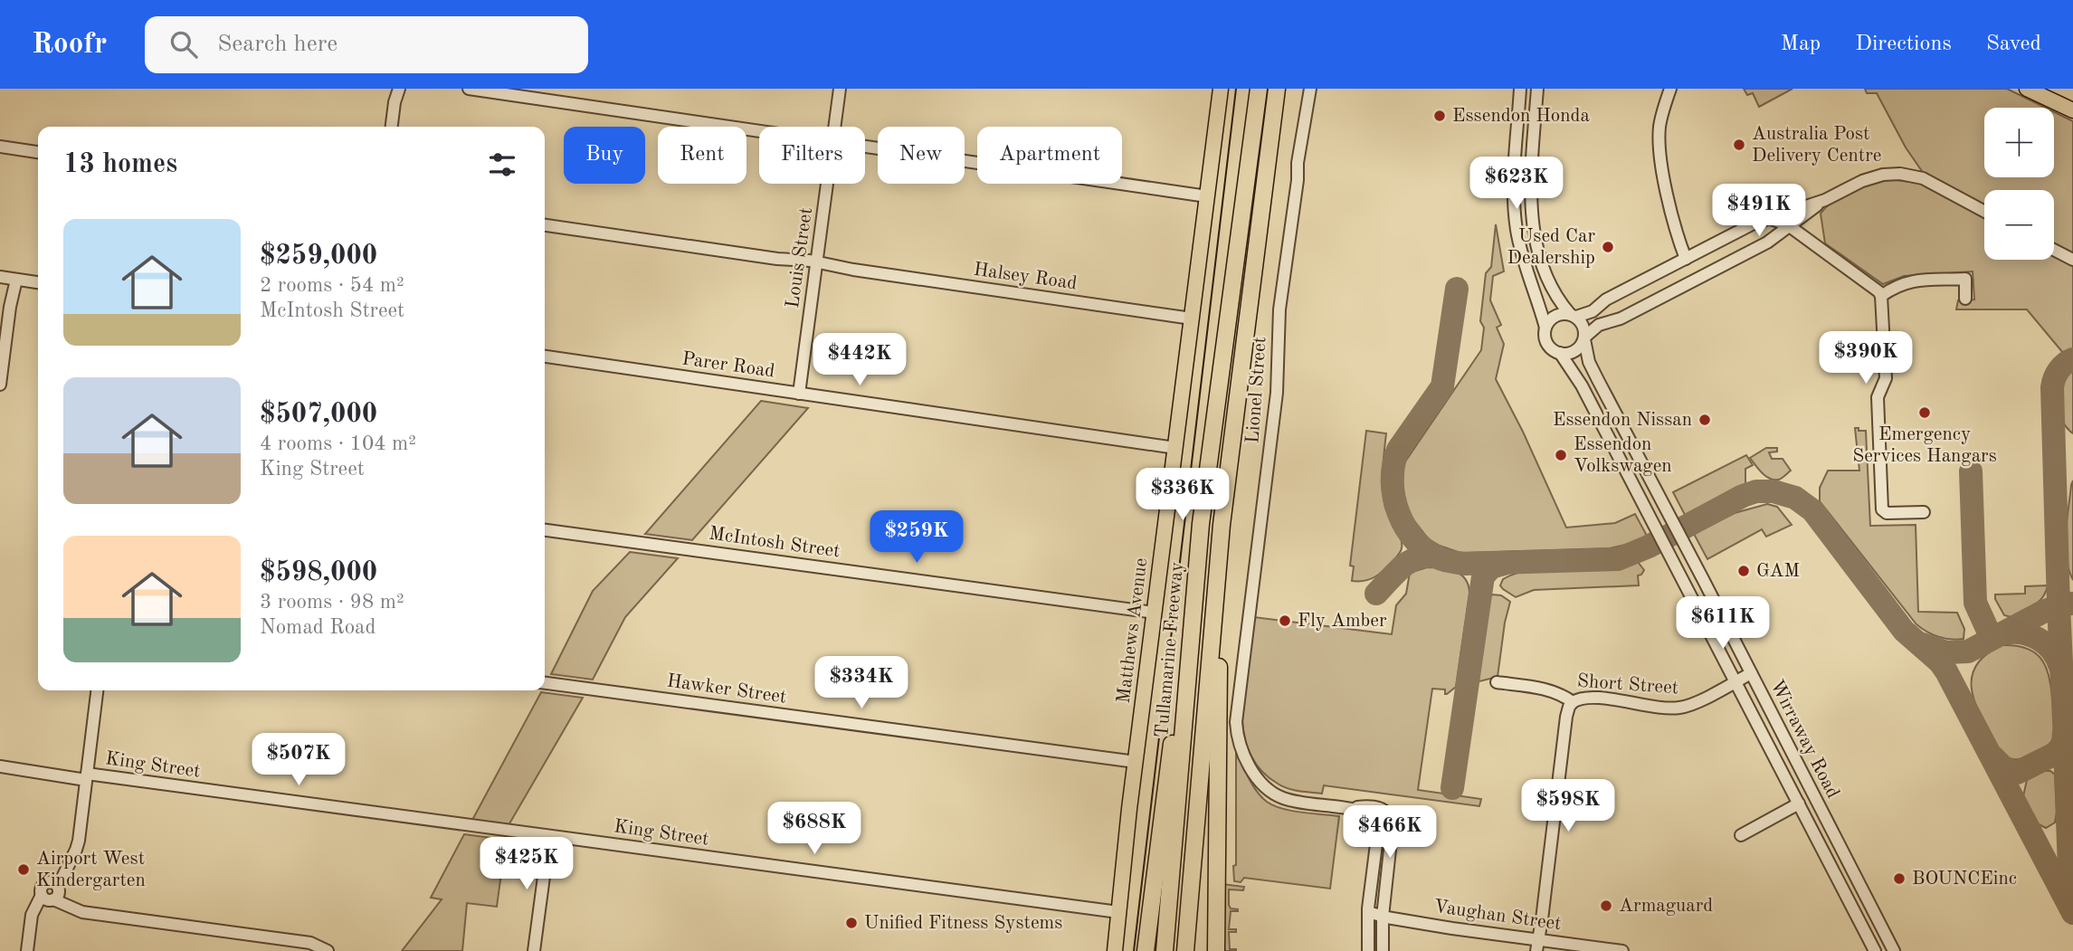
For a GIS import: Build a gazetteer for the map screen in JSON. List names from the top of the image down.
{
  "streets": {
    "highway": ["Tullamarine Freeway"],
    "main road": ["Matthews Avenue"],
    "street": [
      "Louis Street",
      "Halsey Road",
      "Parer Road",
      "Lionel Street",
      "McIntosh Street",
      "Short Street",
      "Hawker Street",
      "Wirraway Road",
      "King Street",
      "Vaughan Street"
    ]
  },
  "crossings": [
    ["Louis Street", "Halsey Road"],
    ["Louis Street", "Parer Road"],
    ["Halsey Road", "Matthews Avenue"],
    ["Parer Road", "Matthews Avenue"],
    ["Lionel Street", "Vaughan Street"],
    ["McIntosh Street", "Matthews Avenue"],
    ["Matthews Avenue", "Hawker Street"],
    ["Matthews Avenue", "King Street"],
    ["Short Street", "Wirraway Road"]
  ],
  "places": [
    "Essendon Honda",
    "Australia Post Delivery Centre",
    "Used Car Dealership",
    "Emergency Services Hangars",
    "Essendon Nissan",
    "Essendon Volkswagen",
    "GAM",
    "Fly Amber",
    "Airport West Kindergarten",
    "BOUNCEinc",
    "Armaguard",
    "Unified Fitness Systems"
  ],
  "page": {
    "header": "Roofr",
    "search": "Search here",
    "nav": ["Map", "Directions", "Saved"],
    "map_buttons": ["+", "−"],
    "chip": [
      "Buy",
      "Rent",
      "Filters",
      "New",
      "Apartment"
    ],
    "heading": "13 homes",
    "price": [
      "$623K",
      "$491K",
      "$390K",
      "$442K",
      "$336K",
      "$259K",
      "$611K",
      "$334K",
      "$507K",
      "$598K",
      "$688K",
      "$466K",
      "$425K"
    ],
    "list": [
      {
        "name": "$259,000",
        "note": "2 rooms · 54 m² · McIntosh Street"
      },
      {
        "name": "$507,000",
        "note": "4 rooms · 104 m² · King Street"
      },
      {
        "name": "$598,000",
        "note": "3 rooms · 98 m² · Nomad Road"
      }
    ]
  }
}
